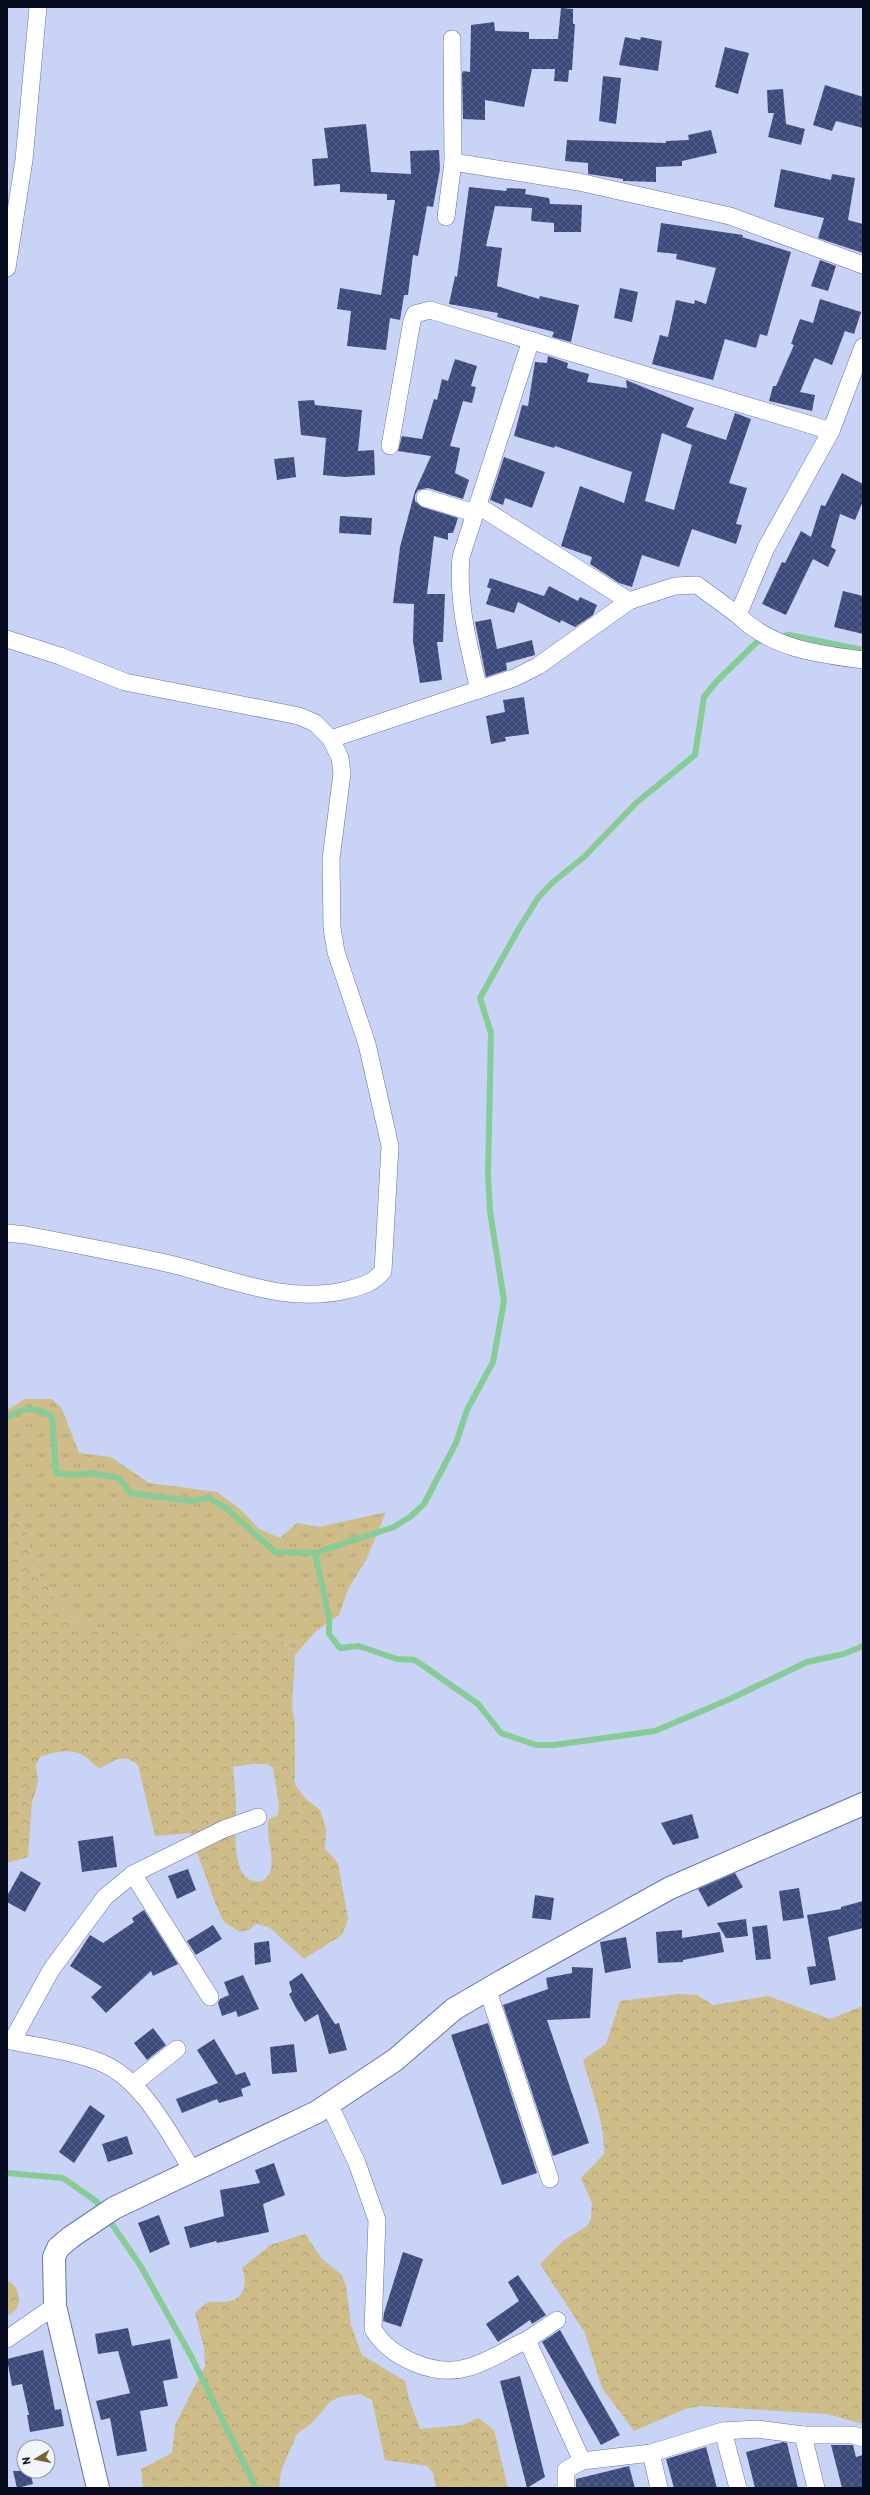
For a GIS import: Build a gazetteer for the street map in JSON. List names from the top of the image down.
{
  "north": "left"
}
